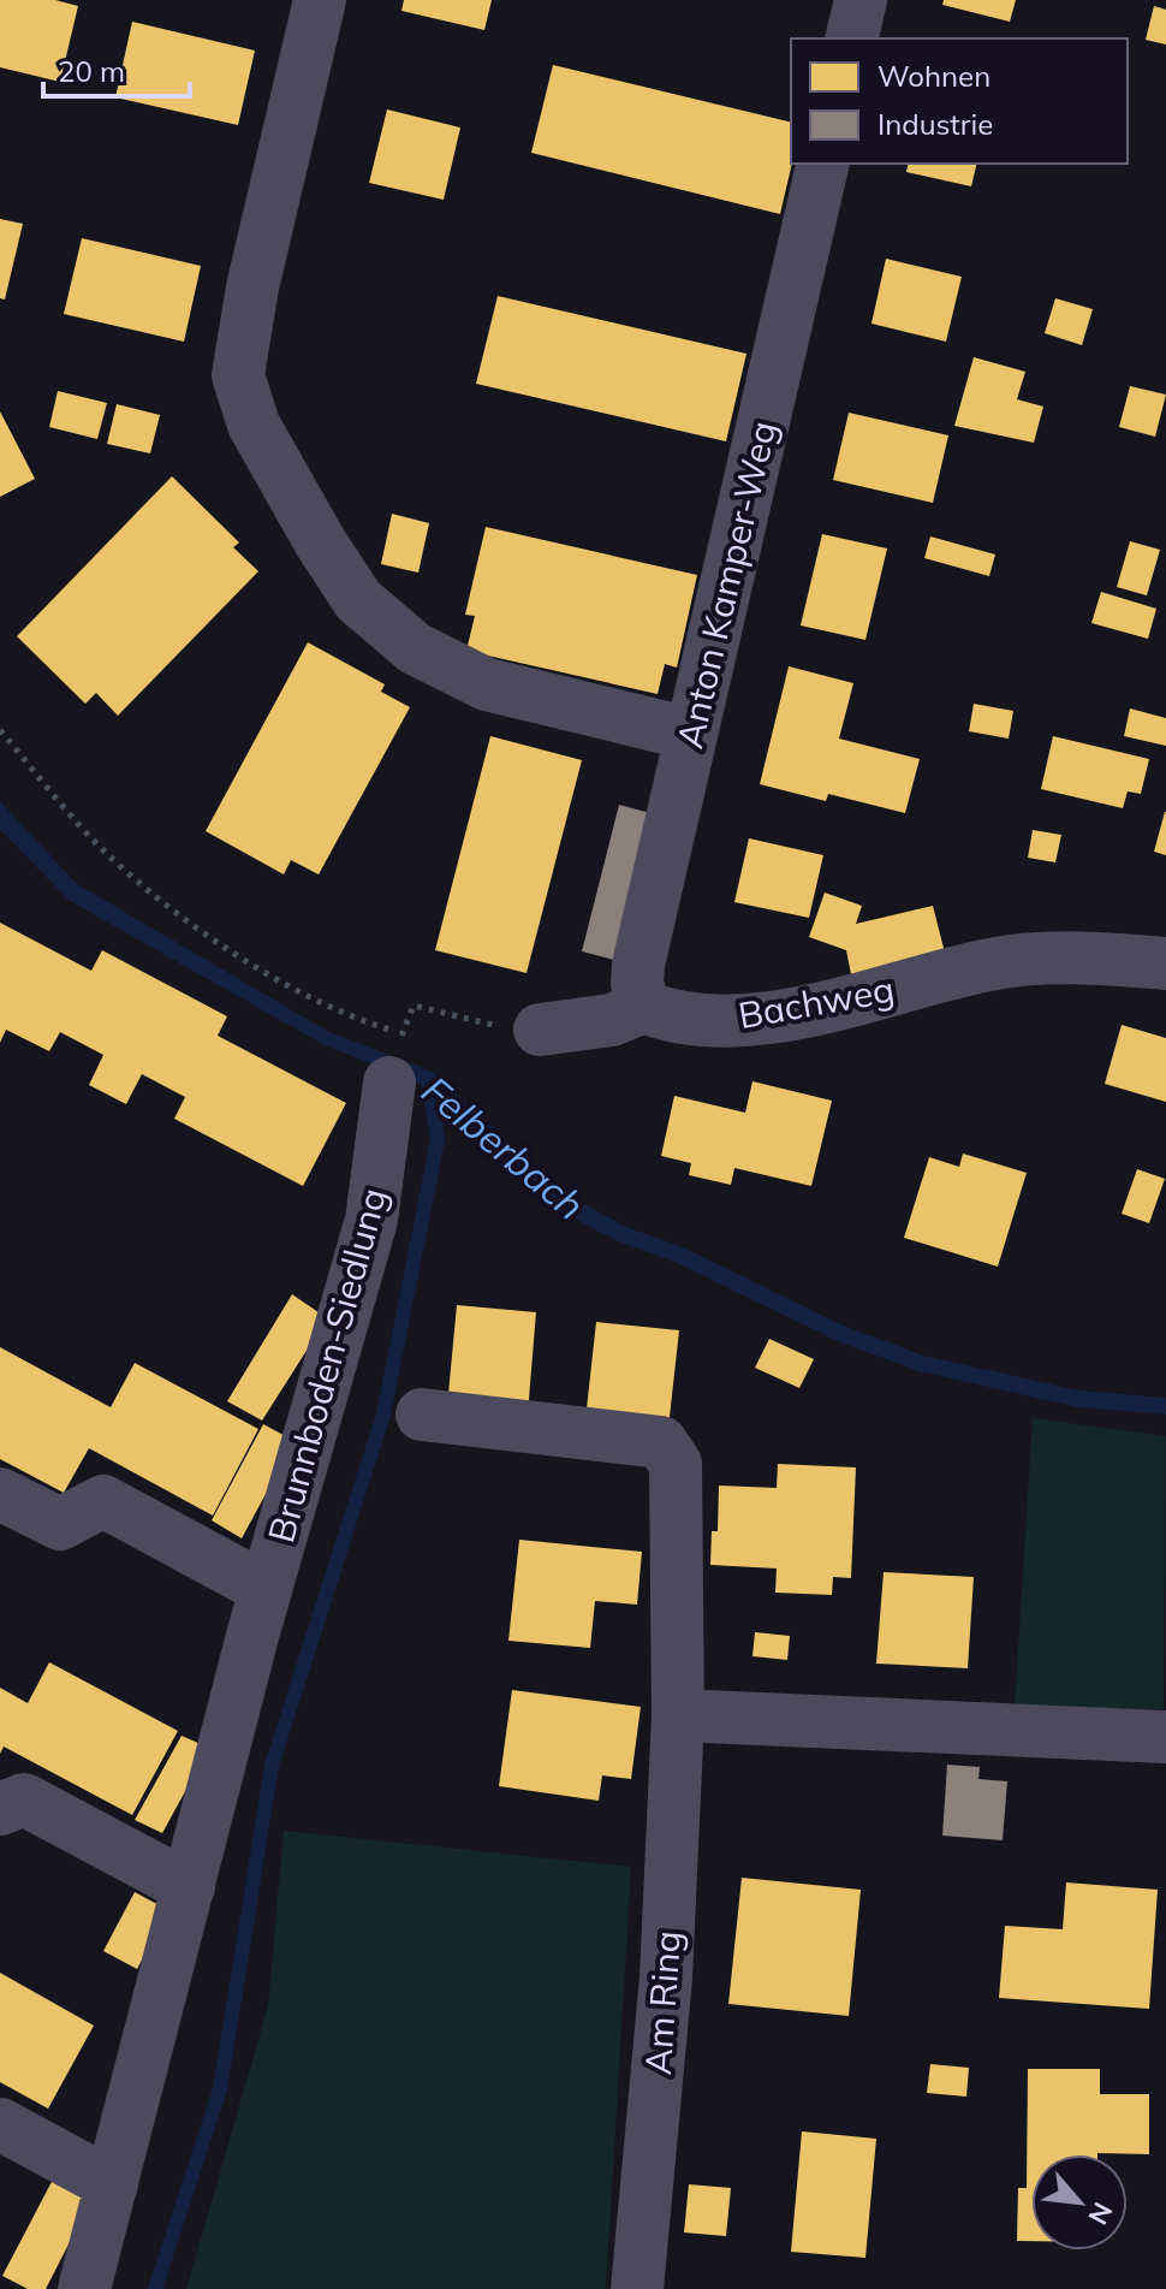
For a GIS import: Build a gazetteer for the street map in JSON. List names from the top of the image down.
{
  "streets": {
    "street": [
      "Anton Kamper-Weg",
      "Bachweg",
      "Brunnboden-Siedlung",
      "Am Ring"
    ]
  },
  "crossings": [
    ["Anton Kamper-Weg", "Bachweg"]
  ],
  "water": ["Felberbach"],
  "legend": ["Wohnen", "Industrie"],
  "scale_bar": "20 m",
  "north": "bottom right"
}
